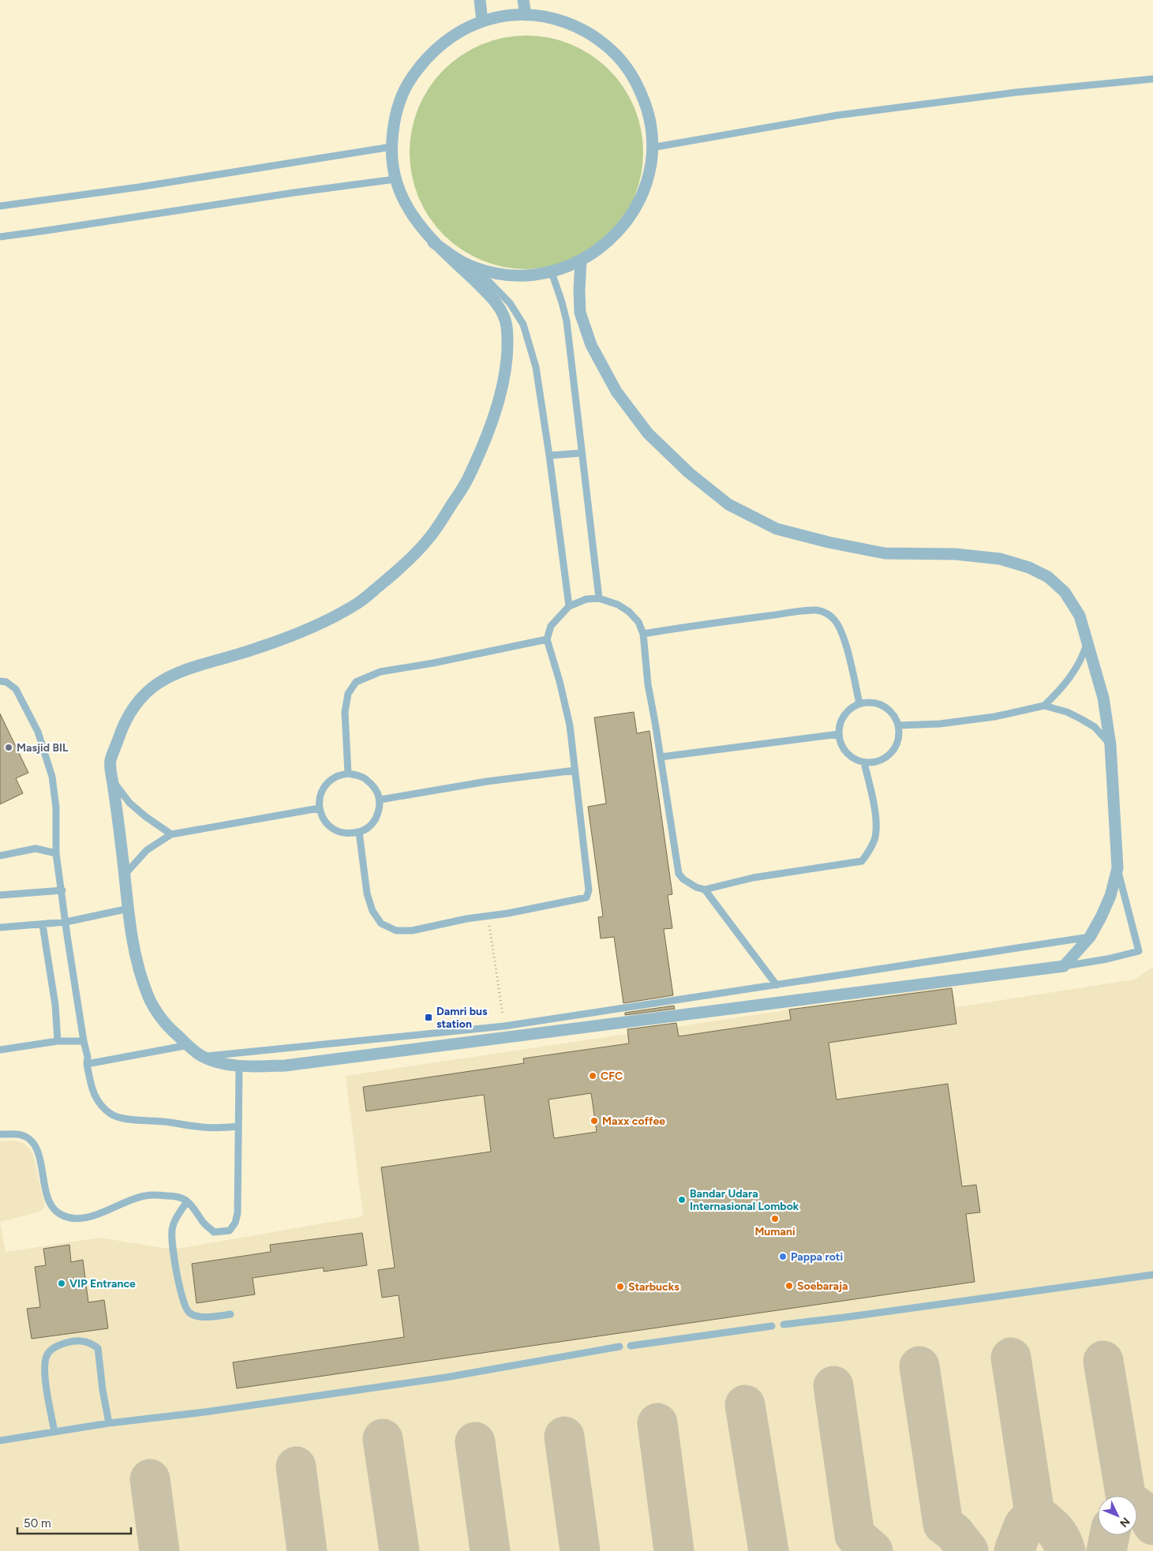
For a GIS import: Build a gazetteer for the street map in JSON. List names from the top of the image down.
{
  "places": {
    "other": [
      "Masjid BIL",
      "CFC",
      "Maxx coffee",
      "Bandar Udara Internasional Lombok",
      "Mumani",
      "Pappa roti",
      "VIP Entrance",
      "Soebaraja",
      "Starbucks"
    ],
    "transit": ["Damri bus station"]
  },
  "scale_bar": "50 m",
  "north": "bottom right"
}
